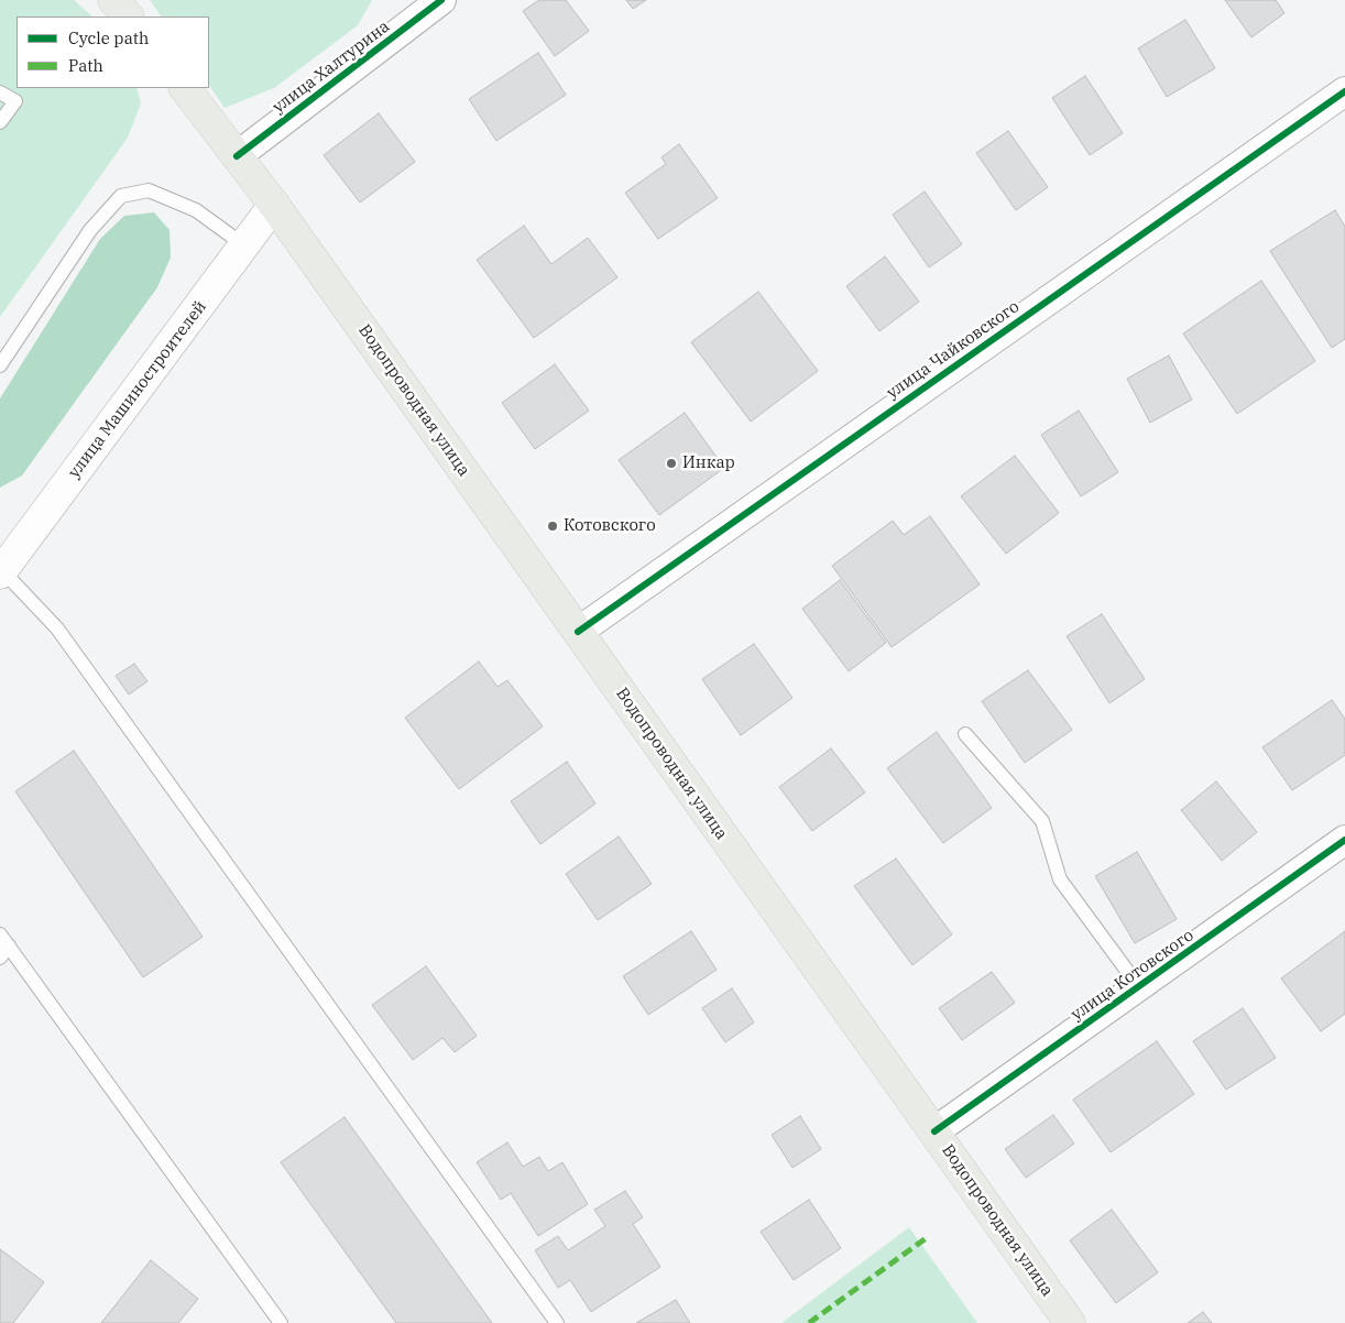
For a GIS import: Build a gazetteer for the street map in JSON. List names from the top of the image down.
{
  "streets": {
    "main road": ["улица Машиностроителей", "Водопроводная улица"],
    "street": ["улица Халтурина", "улица Чайковского", "улица Котовского"]
  },
  "crossings": [
    ["улица Халтурина", "Водопроводная улица"],
    ["улица Чайковского", "Водопроводная улица"],
    ["улица Машиностроителей", "Водопроводная улица"],
    ["Водопроводная улица", "улица Котовского"]
  ],
  "places": ["Инкар", "Котовского"],
  "legend": ["Cycle path", "Path"]
}
